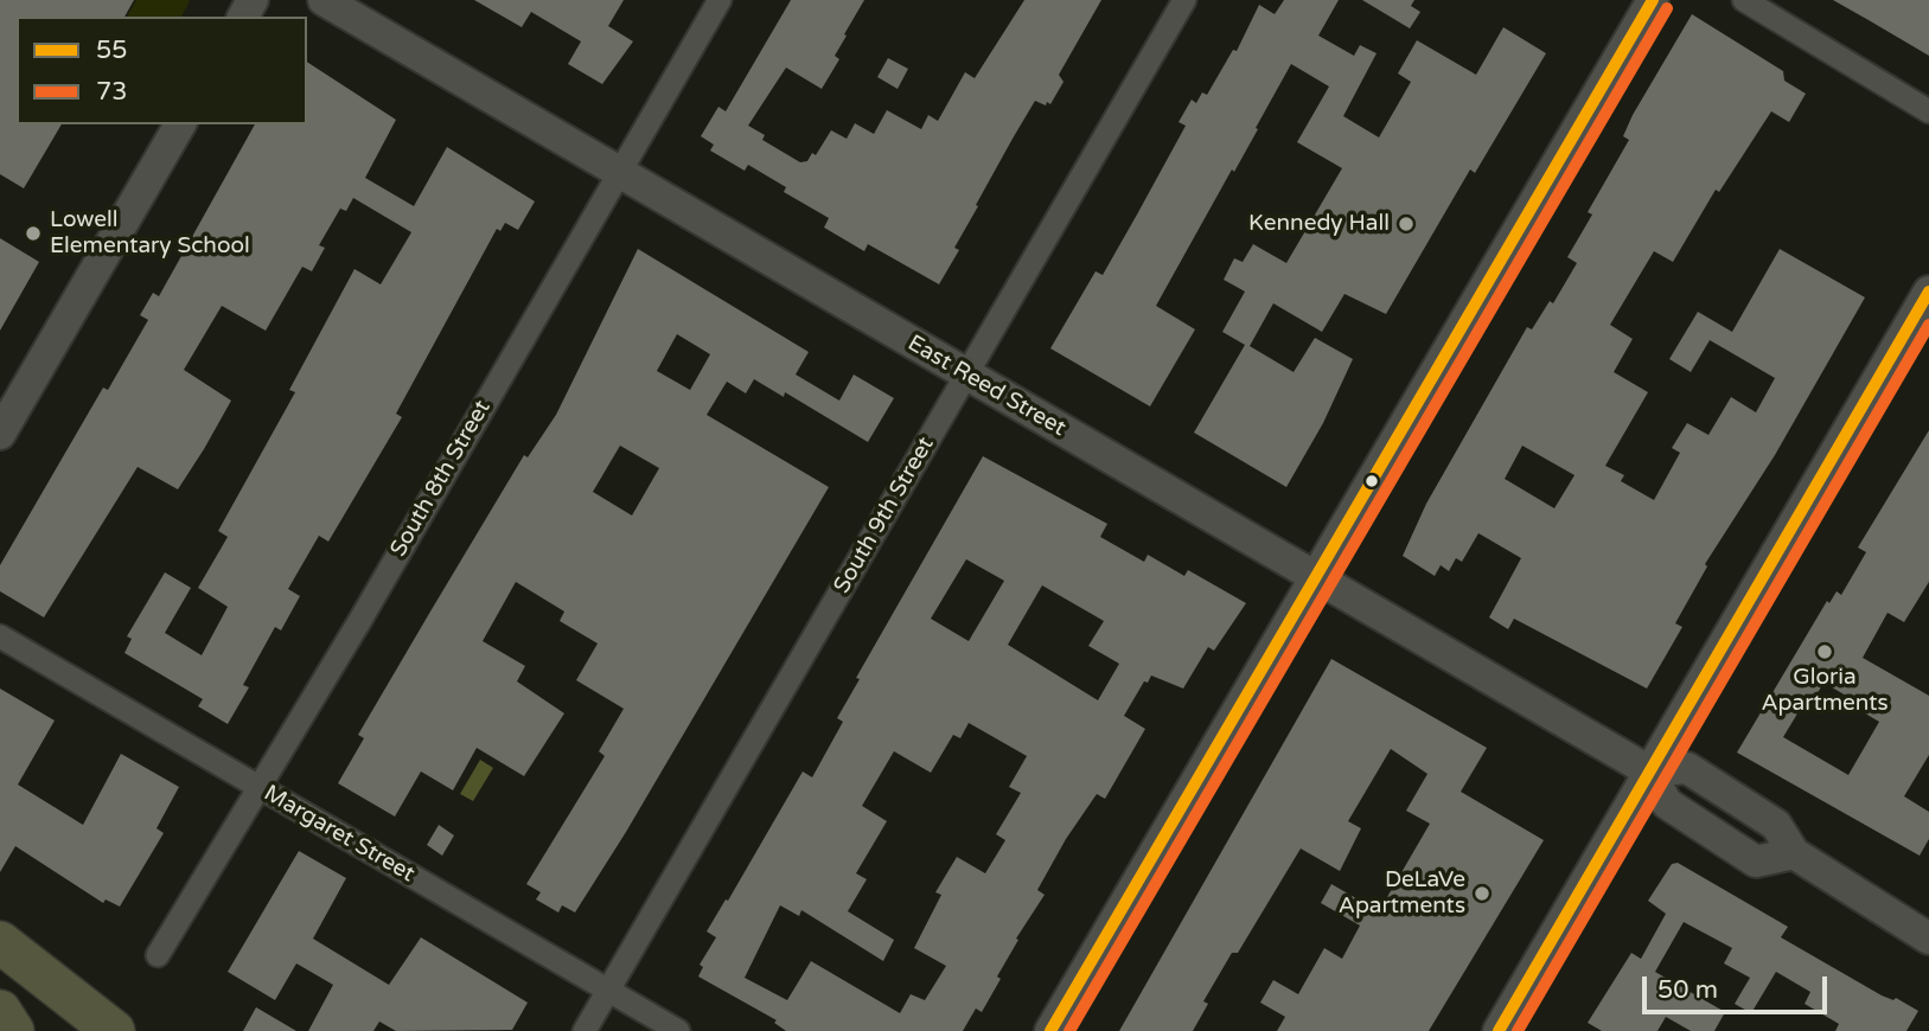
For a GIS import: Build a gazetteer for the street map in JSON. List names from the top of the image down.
{
  "streets": {
    "street": [
      "East Reed Street",
      "South 8th Street",
      "South 9th Street",
      "Margaret Street"
    ]
  },
  "crossings": [
    ["East Reed Street", "South 8th Street"],
    ["East Reed Street", "South 9th Street"],
    ["South 8th Street", "Margaret Street"],
    ["South 9th Street", "Margaret Street"]
  ],
  "places": [
    "Kennedy Hall",
    "Lowell Elementary School",
    "Gloria Apartments",
    "DeLaVe Apartments"
  ],
  "lines": ["transit line 55", "transit line 73"],
  "legend": ["55", "73"],
  "scale_bar": "50 m"
}
